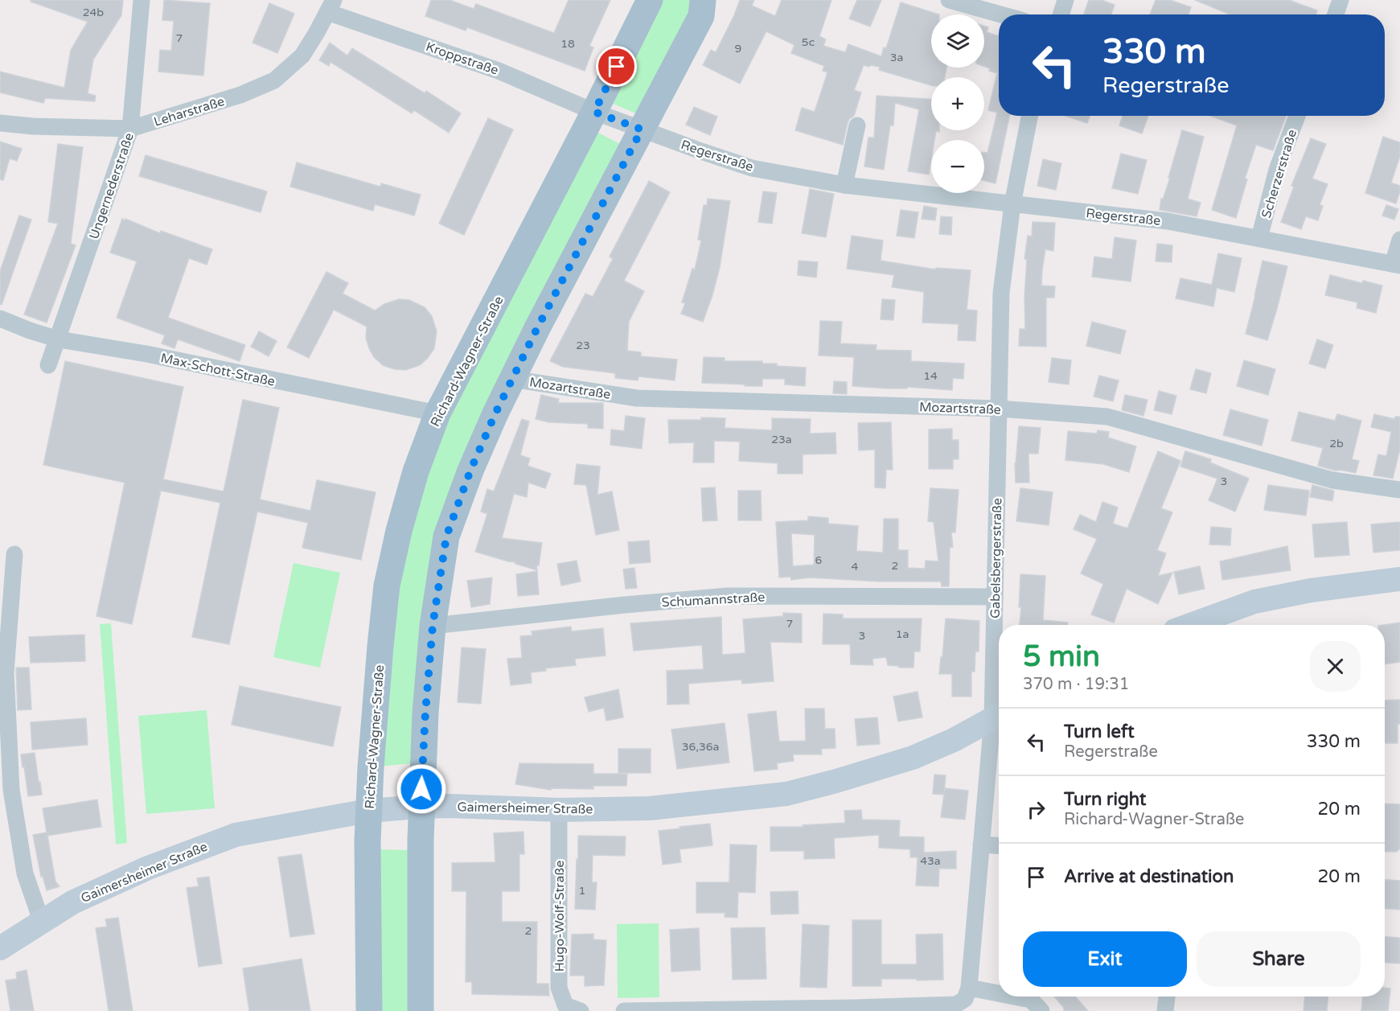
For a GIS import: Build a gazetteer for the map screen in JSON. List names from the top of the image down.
{
  "streets": {
    "main road": ["Richard-Wagner-Straße"],
    "street": [
      "Kroppstraße",
      "Leharstraße",
      "Regerstraße",
      "Scherzerstraße",
      "Ungernederstraße",
      "Max-Schott-Straße",
      "Mozartstraße",
      "Gabelsbergerstraße",
      "Schumannstraße",
      "Gaimersheimer Straße",
      "Hugo-Wolf-Straße"
    ]
  },
  "crossings": [
    ["Kroppstraße", "Leharstraße"],
    ["Kroppstraße", "Regerstraße"],
    ["Kroppstraße", "Richard-Wagner-Straße"],
    ["Leharstraße", "Ungernederstraße"],
    ["Regerstraße", "Scherzerstraße"],
    ["Regerstraße", "Richard-Wagner-Straße"],
    ["Regerstraße", "Gabelsbergerstraße"],
    ["Ungernederstraße", "Max-Schott-Straße"],
    ["Richard-Wagner-Straße", "Max-Schott-Straße"],
    ["Richard-Wagner-Straße", "Gaimersheimer Straße"],
    ["Mozartstraße", "Gabelsbergerstraße"],
    ["Gabelsbergerstraße", "Schumannstraße"],
    ["Gabelsbergerstraße", "Gaimersheimer Straße"],
    ["Gaimersheimer Straße", "Hugo-Wolf-Straße"]
  ],
  "house_numbers": [
    "24b",
    "7",
    "5c",
    "18",
    "9",
    "3a",
    "23",
    "14",
    "23a",
    "2b",
    "3",
    "6",
    "2",
    "4",
    "7",
    "1a",
    "3",
    "36,36a",
    "43a",
    "1",
    "2"
  ],
  "page": {
    "map_buttons": ["+", "−"],
    "turn": ["330 m", "Regerstraße"],
    "heading": ["5 min", "370 m · 19:31"],
    "list": [
      {
        "name": "Turn left",
        "note": "Regerstraße",
        "value": "330 m"
      },
      {
        "name": "Turn right",
        "note": "Richard-Wagner-Straße",
        "value": "20 m"
      },
      {
        "name": "Arrive at destination",
        "value": "20 m"
      }
    ],
    "buttons": ["Exit", "Share"]
  }
}
